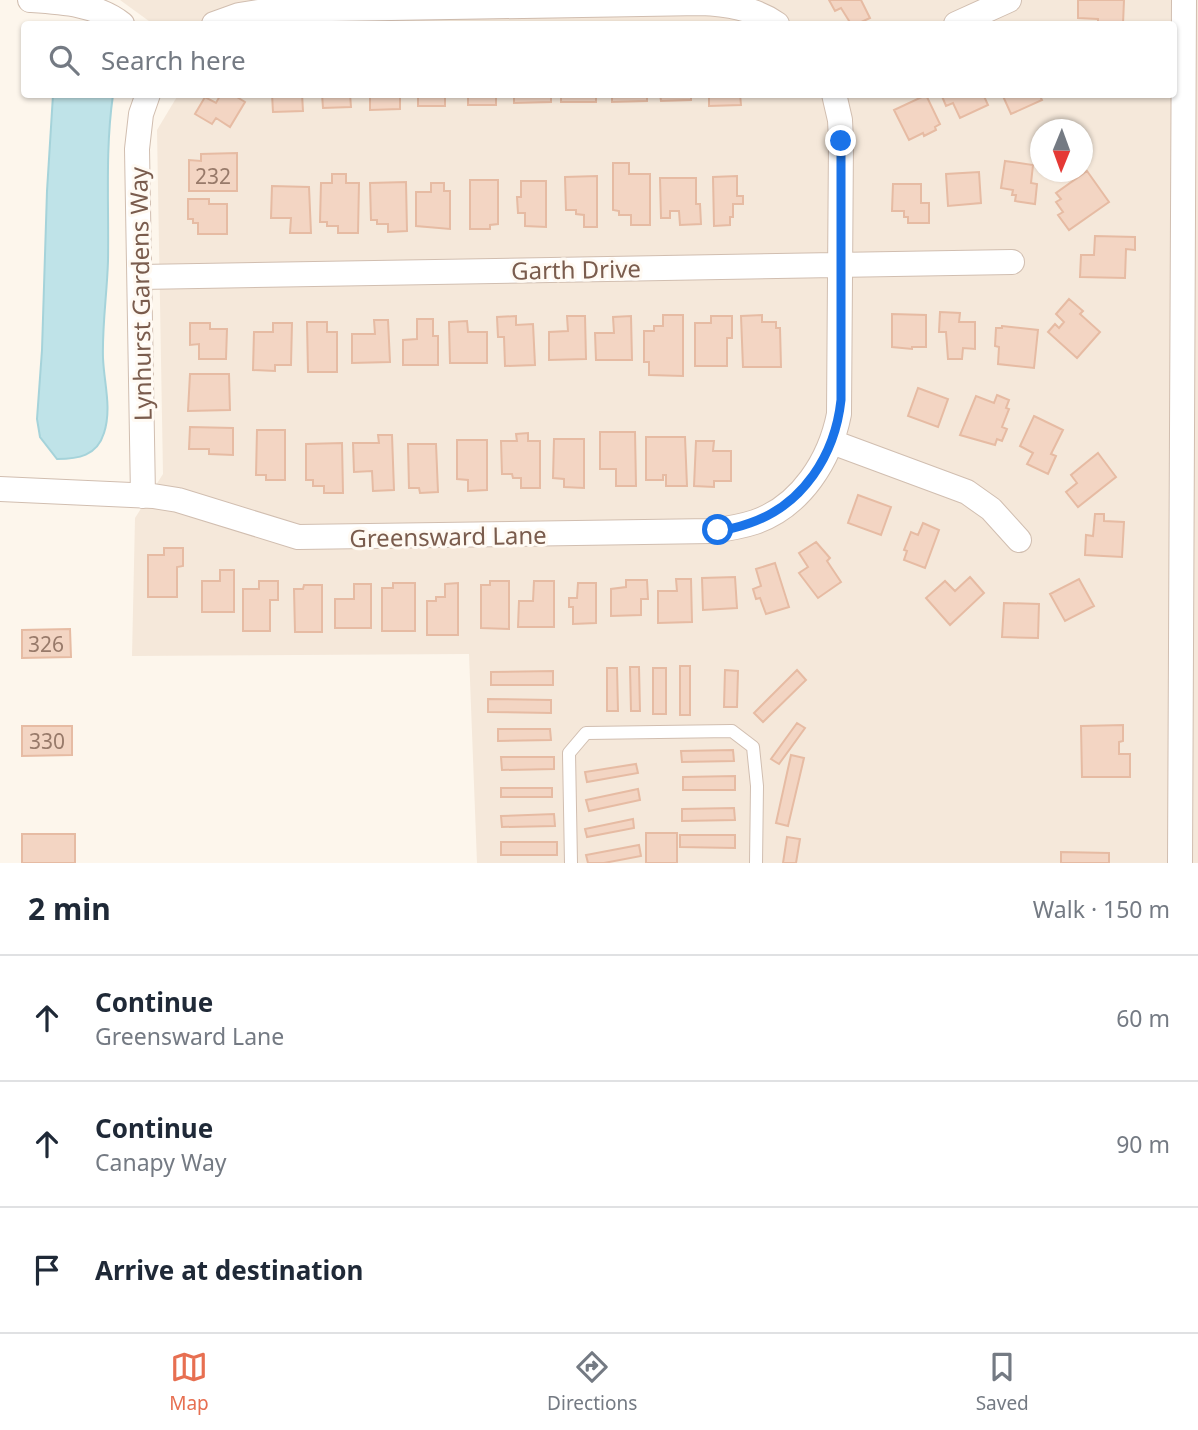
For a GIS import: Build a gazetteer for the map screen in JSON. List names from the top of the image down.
{
  "streets": {
    "street": ["Garth Drive", "Lynhurst Gardens Way", "Greensward Lane"]
  },
  "crossings": [
    ["Garth Drive", "Lynhurst Gardens Way"],
    ["Garth Drive", "Greensward Lane"],
    ["Lynhurst Gardens Way", "Greensward Lane"]
  ],
  "house_numbers": ["232", "326", "330"],
  "north": "bottom",
  "page": {
    "search": "Search here",
    "heading": ["2 min", "Walk · 150 m"],
    "list": [
      ["Continue", "Greensward Lane", "60 m"],
      ["Continue", "Canapy Way", "90 m"],
      "Arrive at destination"
    ],
    "nav": ["Map", "Directions", "Saved"]
  }
}
